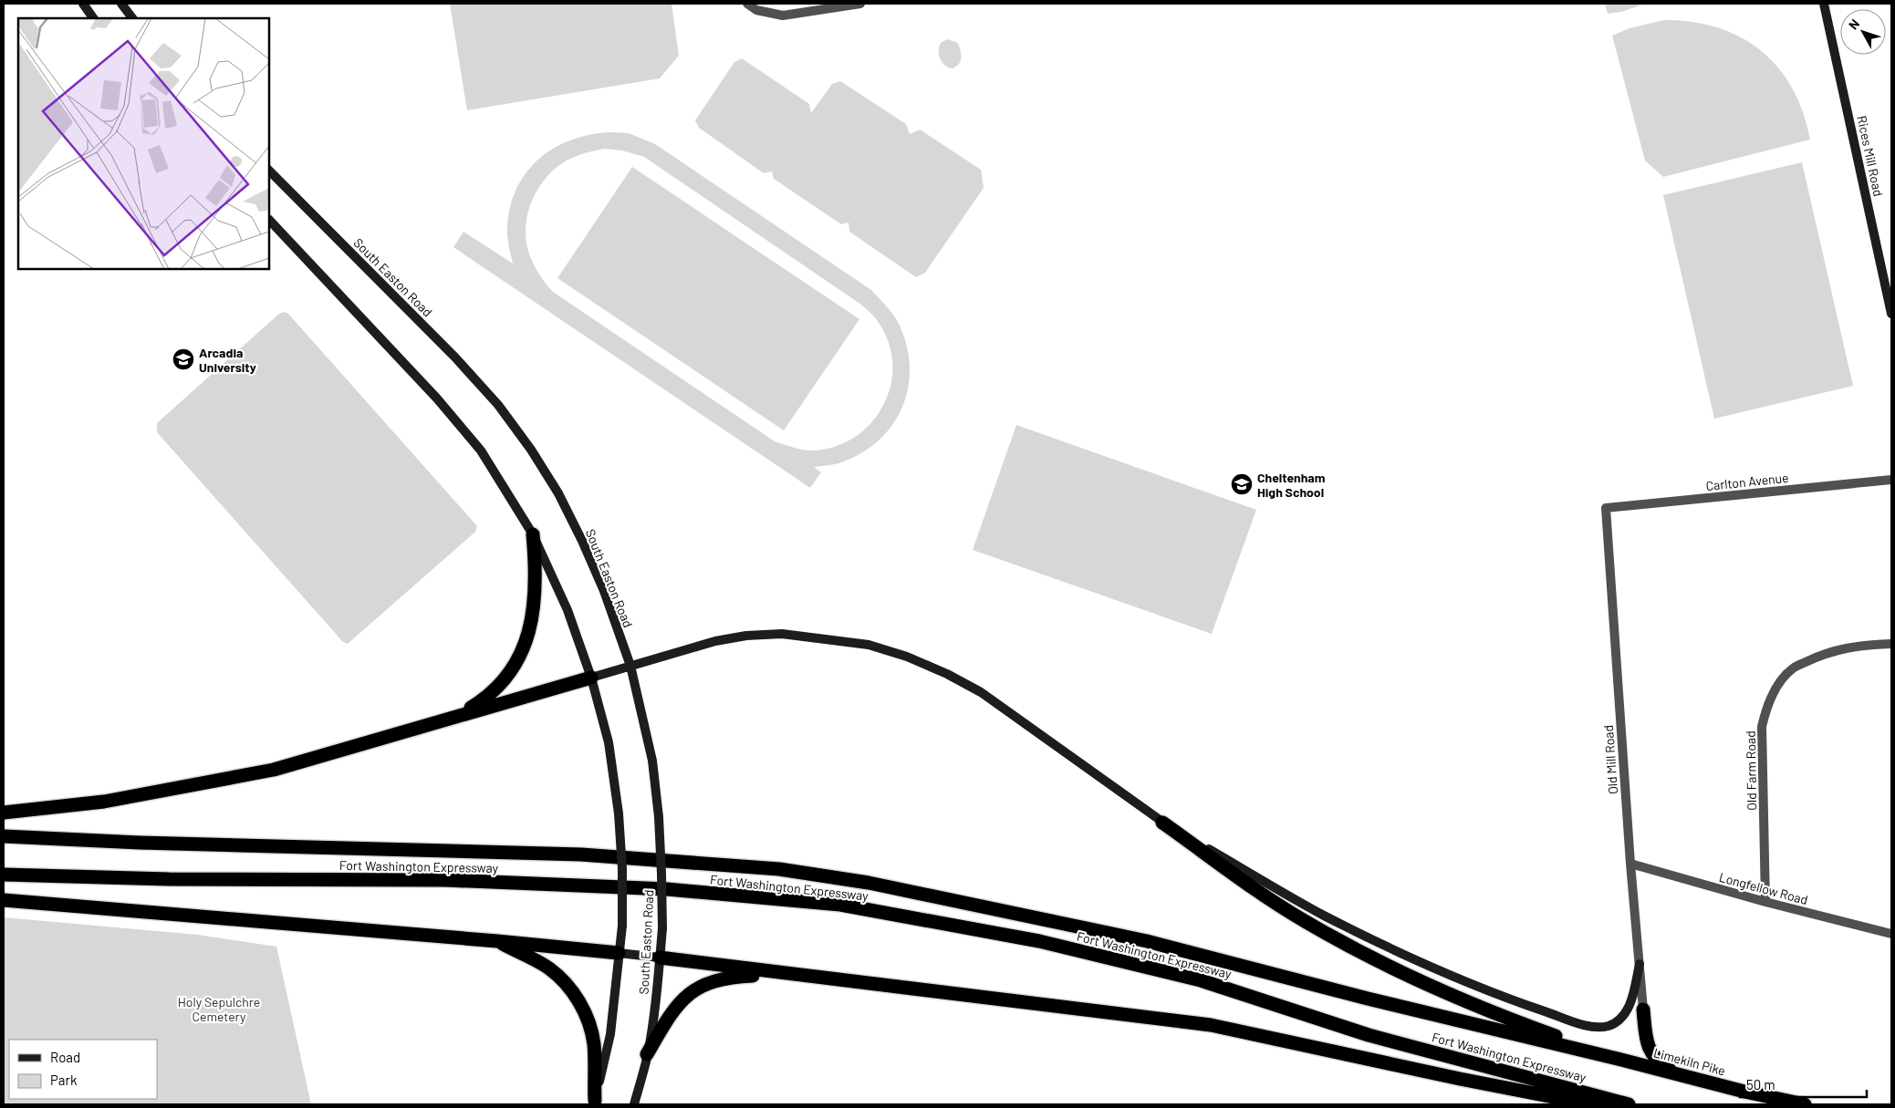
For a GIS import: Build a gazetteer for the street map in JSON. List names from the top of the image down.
{
  "streets": {
    "highway": ["Fort Washington Expressway", "Limekiln Pike"],
    "main road": ["Rices Mill Road", "South Easton Road"],
    "street": [
      "Carlton Avenue",
      "Old Mill Road",
      "Old Farm Road",
      "Longfellow Road"
    ]
  },
  "crossings": [
    ["Carlton Avenue", "Old Mill Road"],
    ["Old Mill Road", "Longfellow Road"],
    ["Old Farm Road", "Longfellow Road"],
    ["Fort Washington Expressway", "Limekiln Pike"]
  ],
  "parks": ["Holy Sepulchre Cemetery"],
  "places": {
    "school or university": ["Arcadia University", "Cheltenham High School"]
  },
  "legend": ["Road", "Park"],
  "scale_bar": "50 m",
  "north": "top left"
}
